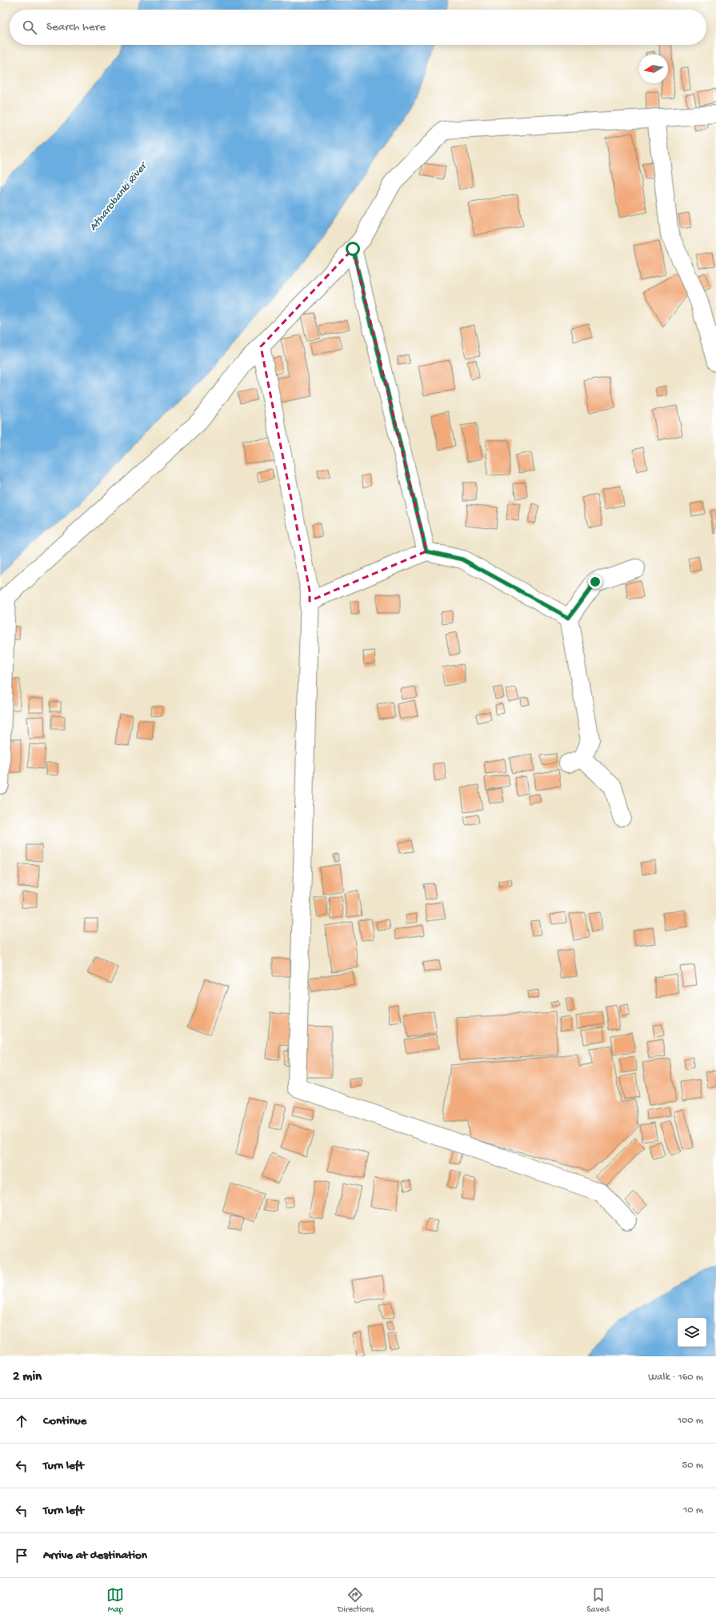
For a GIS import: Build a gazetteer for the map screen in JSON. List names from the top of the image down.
{
  "water": ["Atharobanki River"],
  "north": "left",
  "page": {
    "search": "Search here",
    "heading": ["2 min", "Walk · 160 m"],
    "list": [
      ["Continue", "100 m"],
      ["Turn left", "50 m"],
      ["Turn left", "10 m"],
      "Arrive at destination"
    ],
    "nav": ["Map", "Directions", "Saved"]
  }
}
